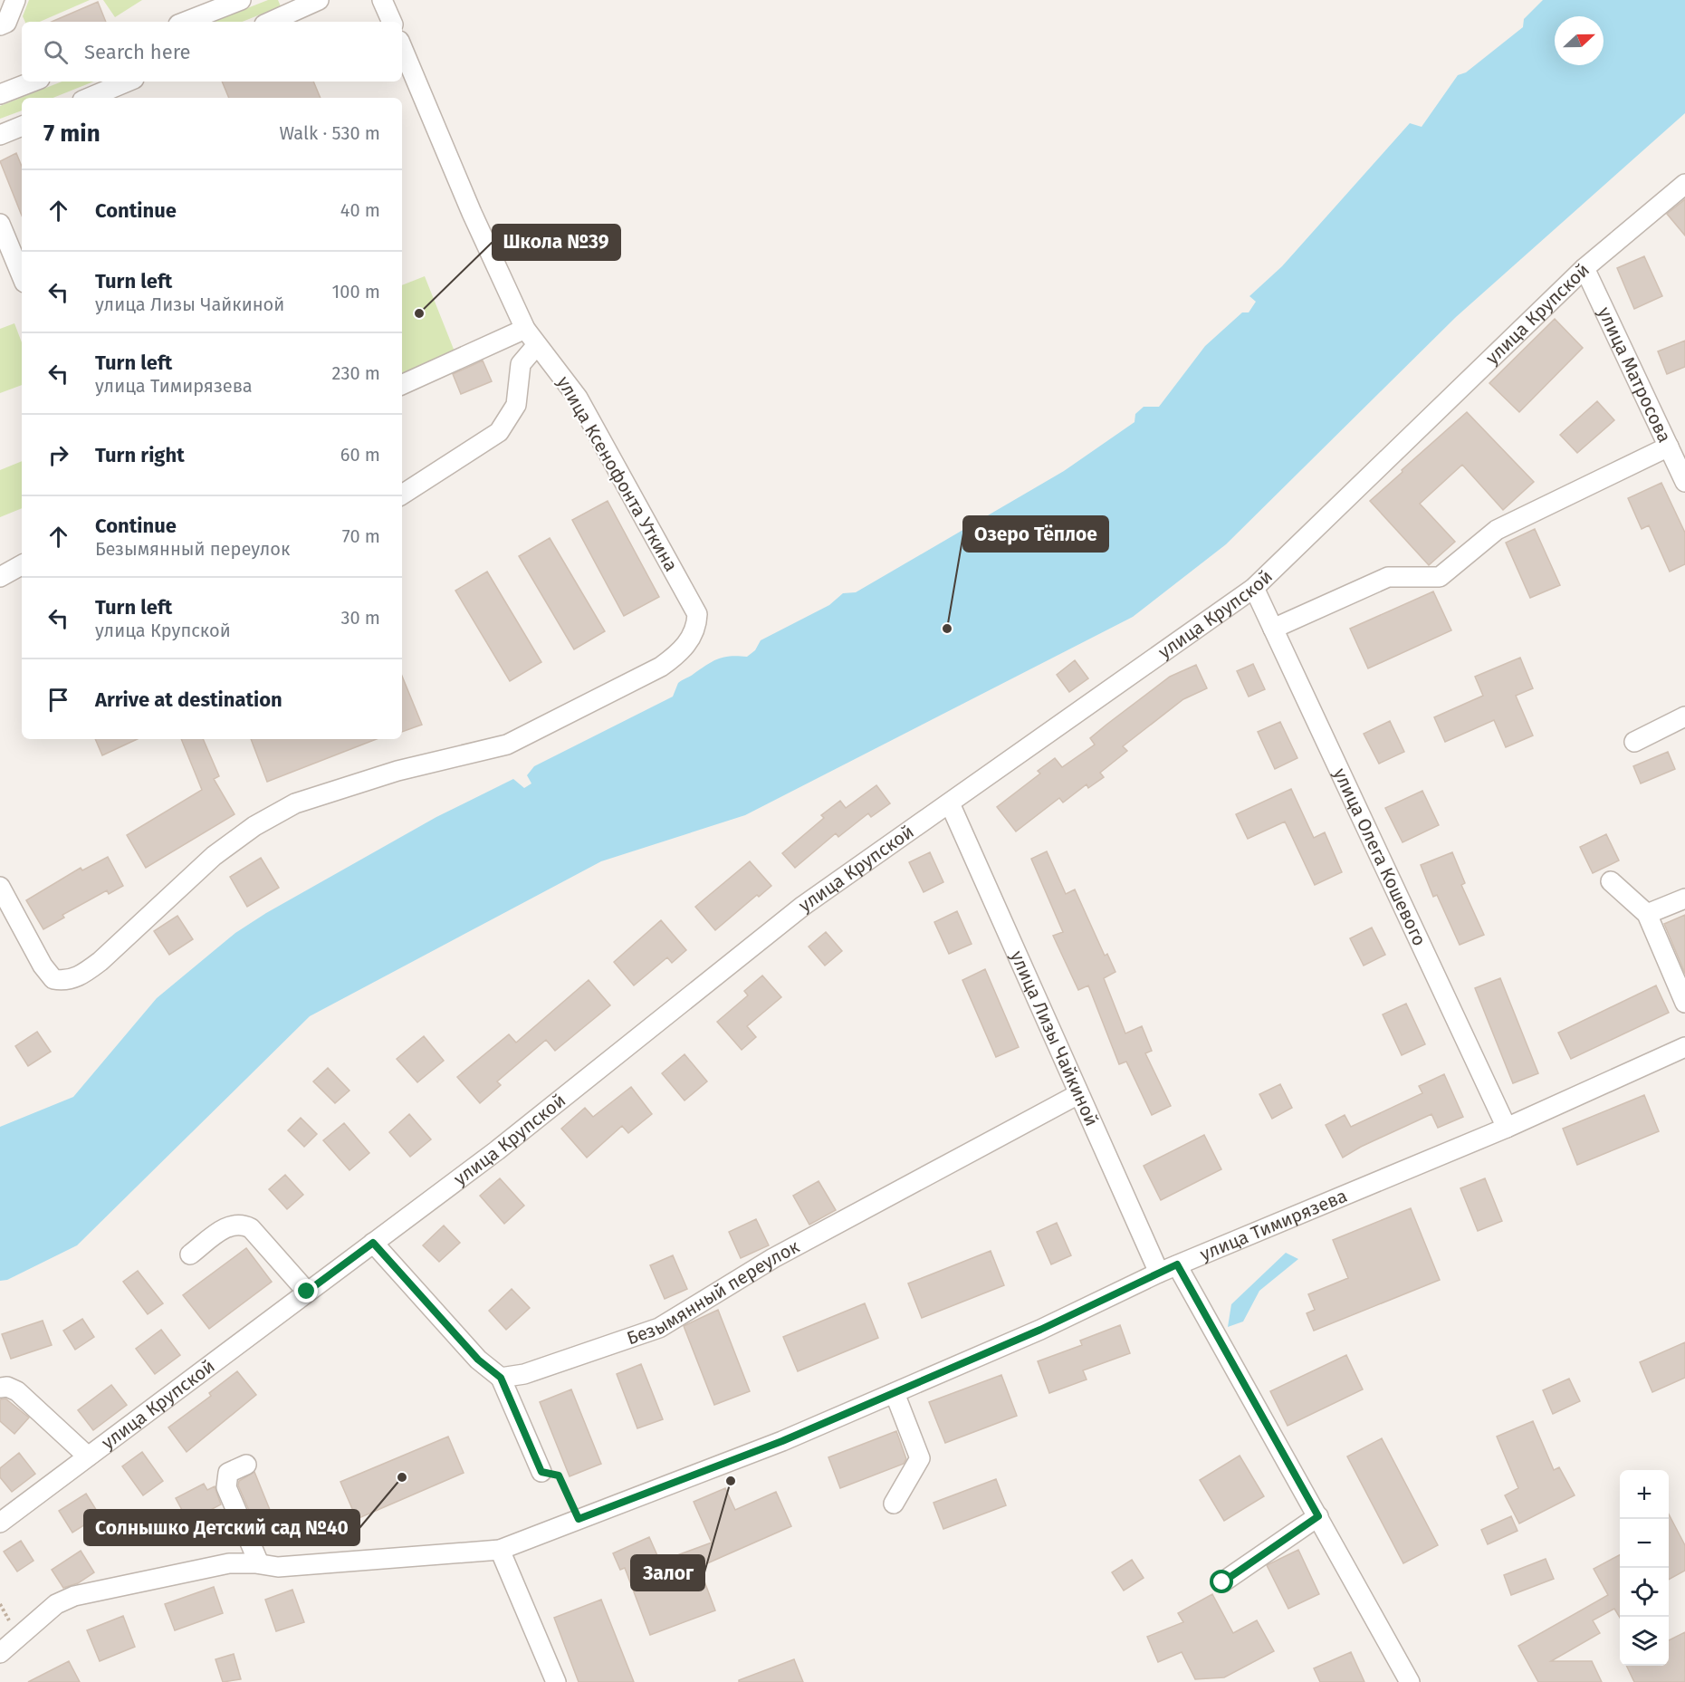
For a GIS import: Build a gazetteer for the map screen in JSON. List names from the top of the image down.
{
  "streets": {
    "street": [
      "улица Крупской",
      "улица Матросова",
      "улица Ксенофонта Уткина",
      "улица Олега Кошевого",
      "улица Лизы Чайкиной",
      "улица Тимирязева",
      "Безымянный переулок"
    ]
  },
  "crossings": [
    ["улица Крупской", "улица Матросова"],
    ["улица Крупской", "улица Олега Кошевого"],
    ["улица Крупской", "улица Лизы Чайкиной"],
    ["улица Олега Кошевого", "улица Тимирязева"],
    ["улица Лизы Чайкиной", "улица Тимирязева"],
    ["улица Лизы Чайкиной", "Безымянный переулок"]
  ],
  "places": [
    "Школа №39",
    "Озеро Тёплое",
    "Солнышко Детский сад №40",
    "Залог"
  ],
  "north": "right",
  "page": {
    "search": "Search here",
    "heading": ["7 min", "Walk · 530 m"],
    "list": [
      ["Continue", "40 m"],
      ["Turn left", "улица Лизы Чайкиной", "100 m"],
      ["Turn left", "улица Тимирязева", "230 m"],
      ["Turn right", "60 m"],
      ["Continue", "Безымянный переулок", "70 m"],
      ["Turn left", "улица Крупской", "30 m"],
      "Arrive at destination"
    ],
    "map_buttons": ["+", "−"]
  }
}
